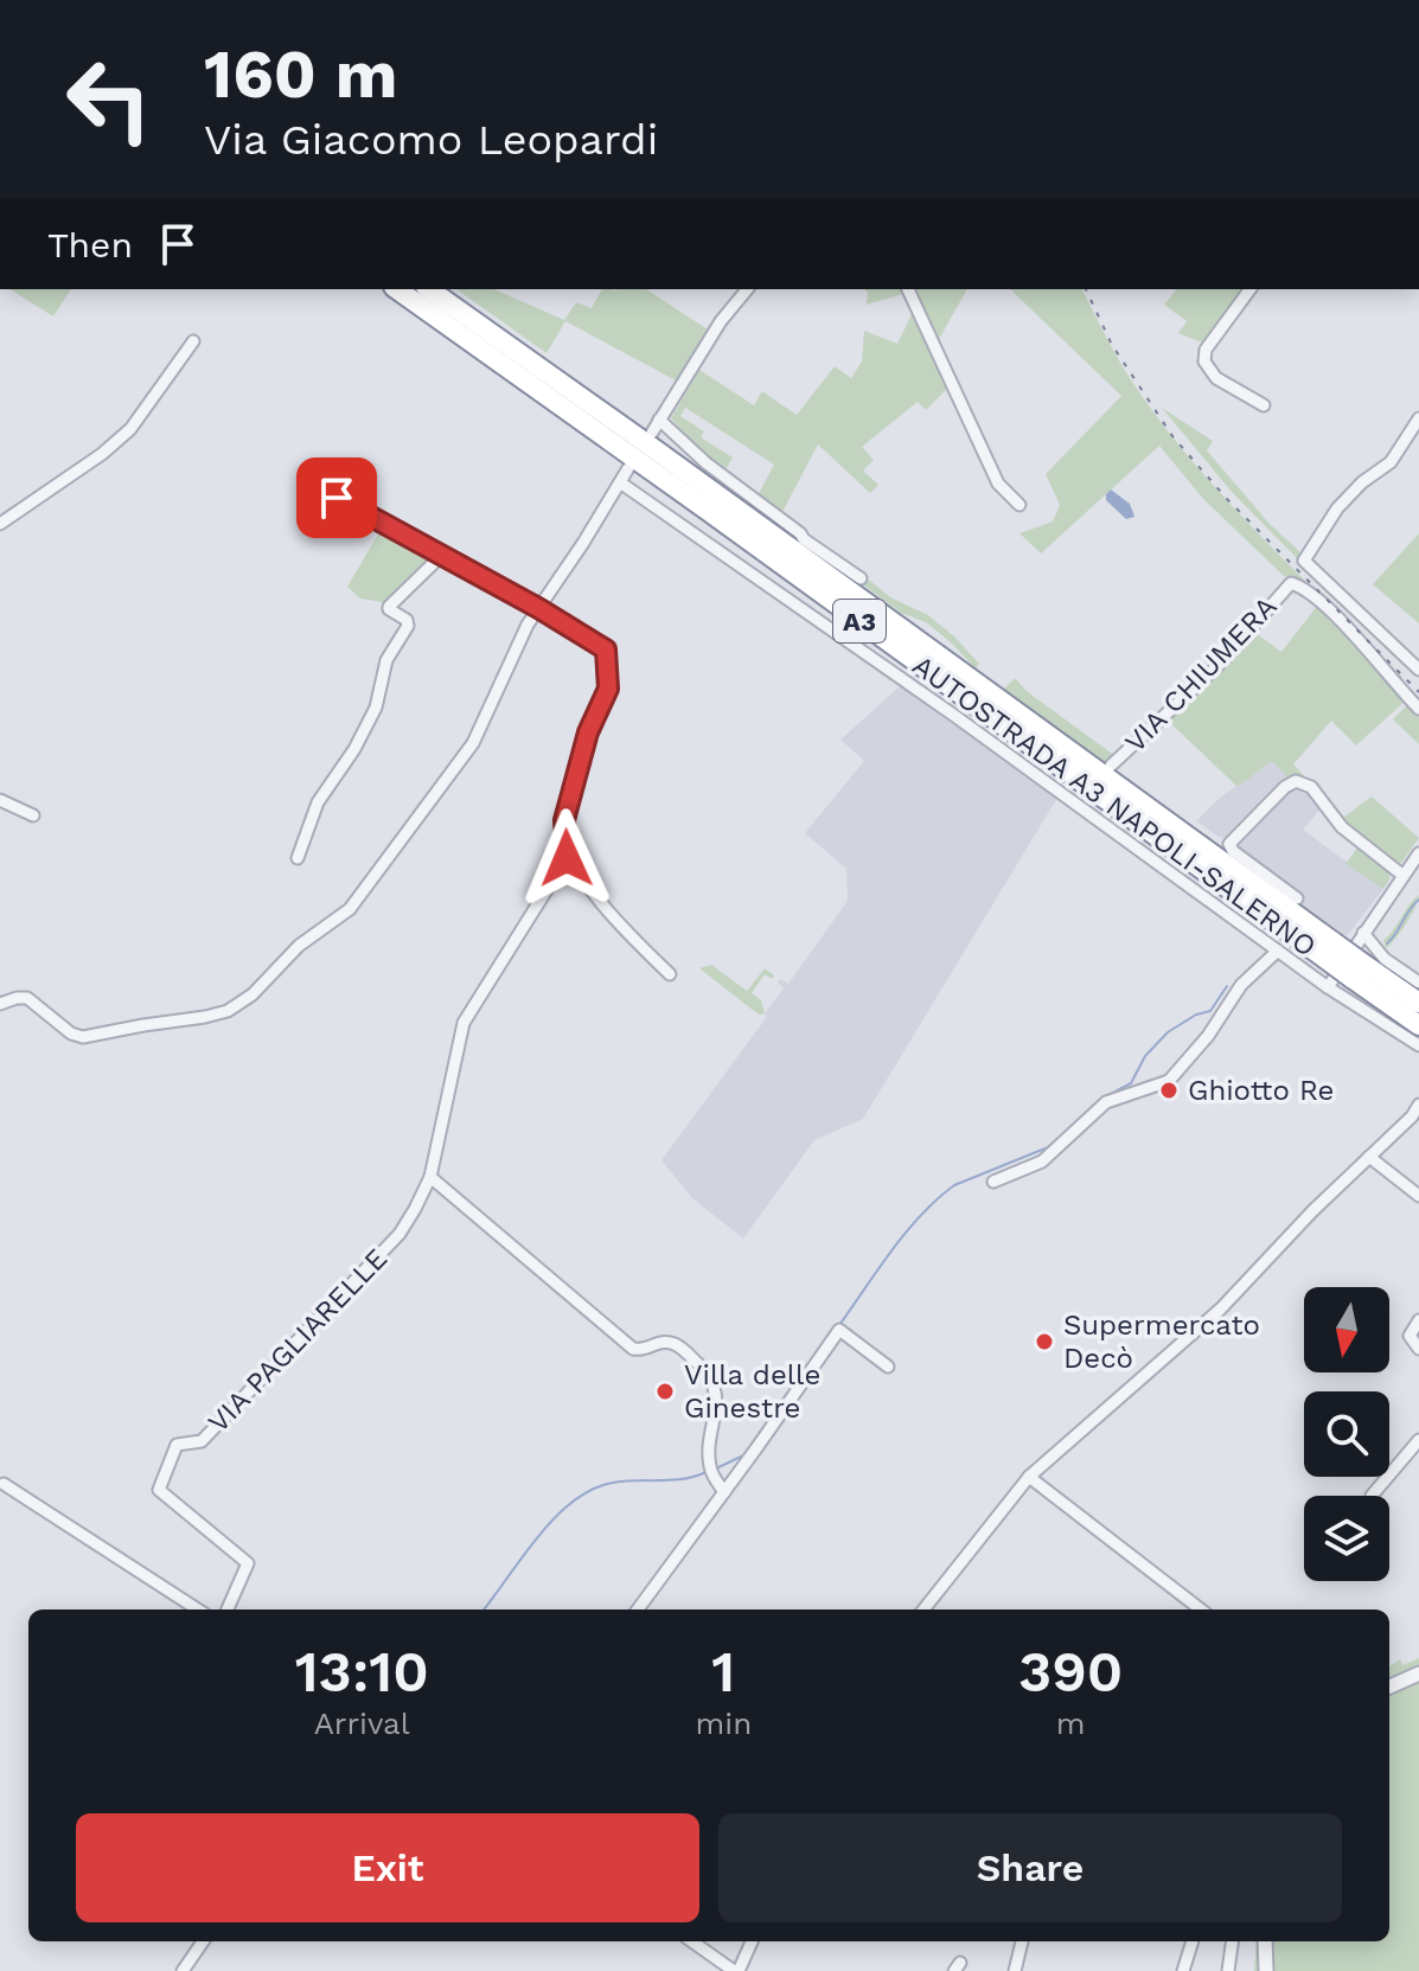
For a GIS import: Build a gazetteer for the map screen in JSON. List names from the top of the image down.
{
  "streets": {
    "highway": ["A3", "AUTOSTRADA A3 NAPOLI-SALERNO"],
    "street": ["VIA CHIUMERA", "VIA PAGLIARELLE"]
  },
  "places": ["Ghiotto Re", "Supermercato Decò", "Villa delle Ginestre"],
  "north": "bottom",
  "page": {
    "turn": ["160 m", "Via Giacomo Leopardi"],
    "then": "Then",
    "eta": [
      "13:10",
      "Arrival",
      "1",
      "min",
      "390",
      "m"
    ],
    "buttons": ["Exit", "Share"]
  }
}
